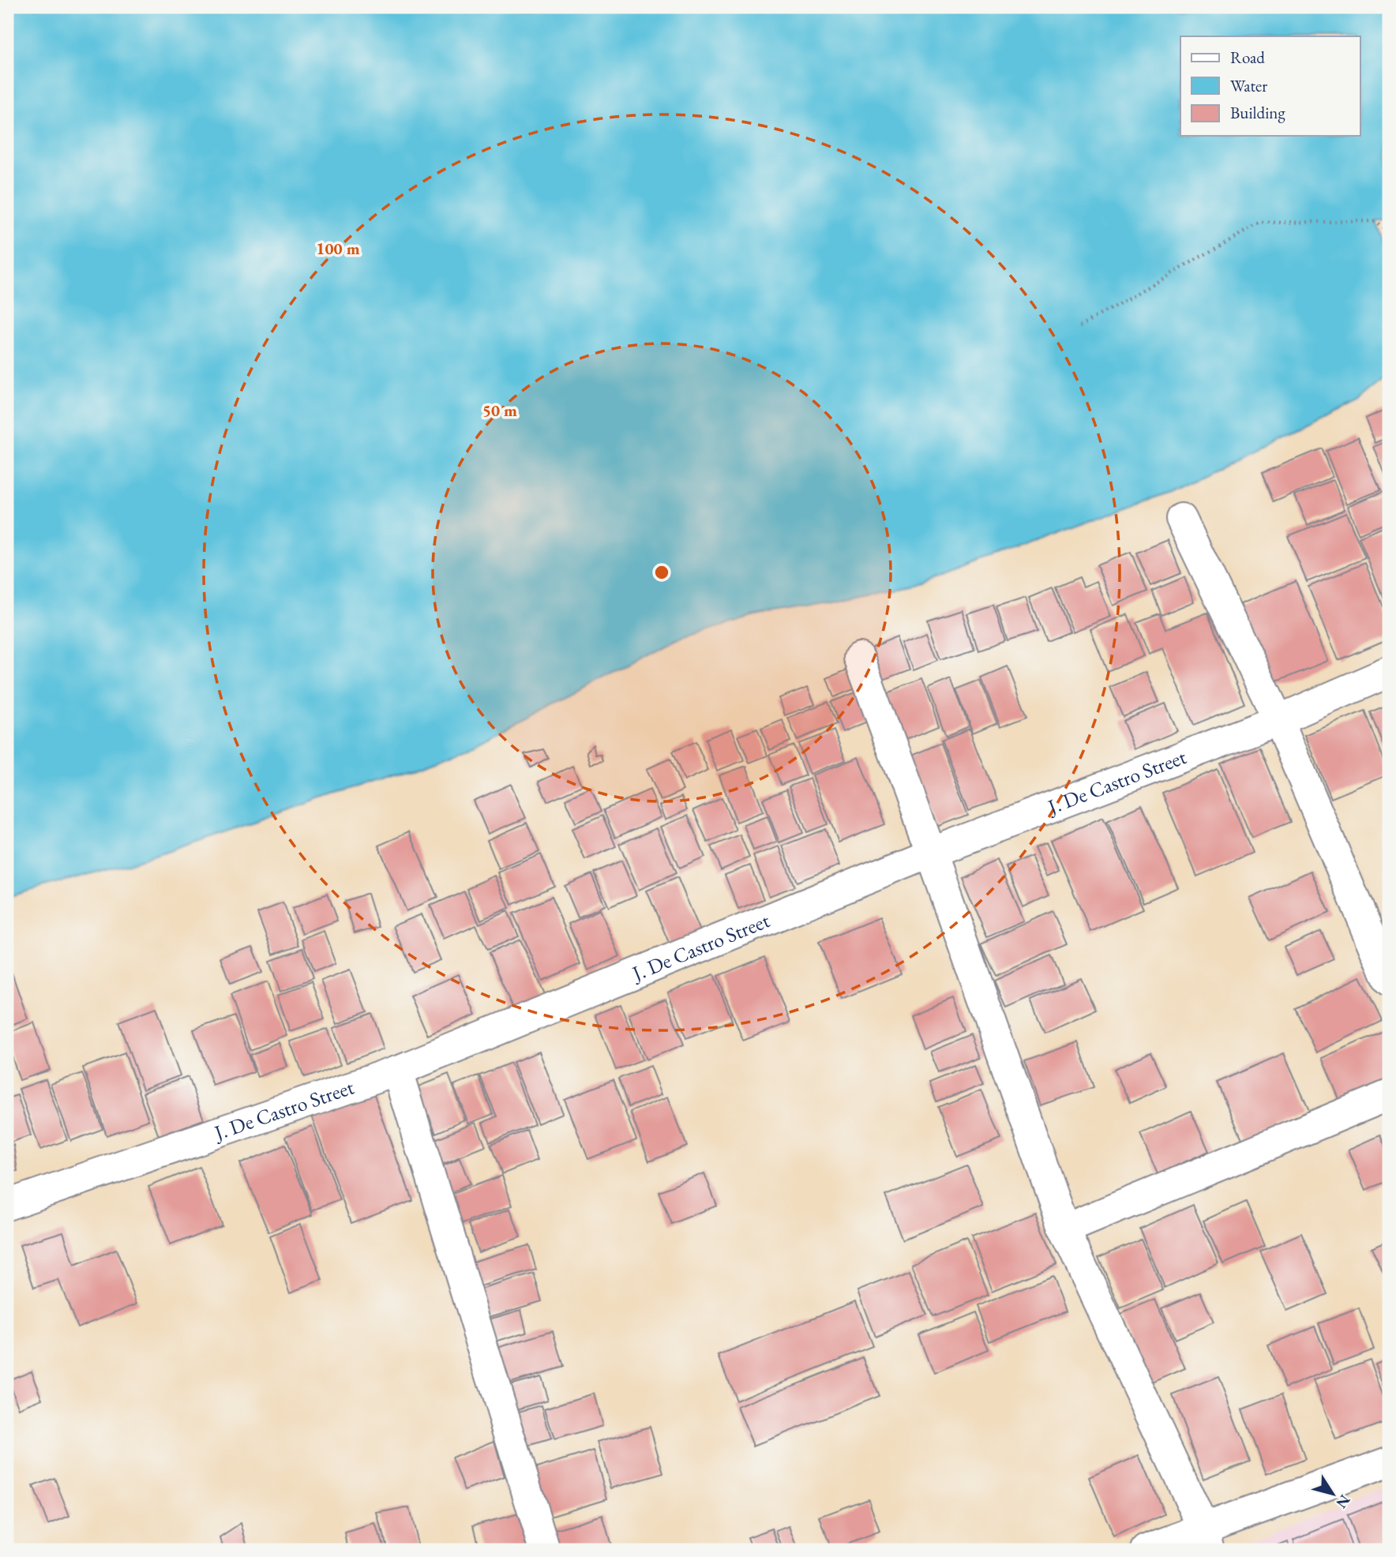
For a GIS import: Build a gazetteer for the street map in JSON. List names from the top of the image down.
{
  "streets": {
    "street": ["J. De Castro Street"]
  },
  "legend": ["Road", "Water", "Building"],
  "north": "bottom right",
  "rings": ["100 m", "50 m"]
}
